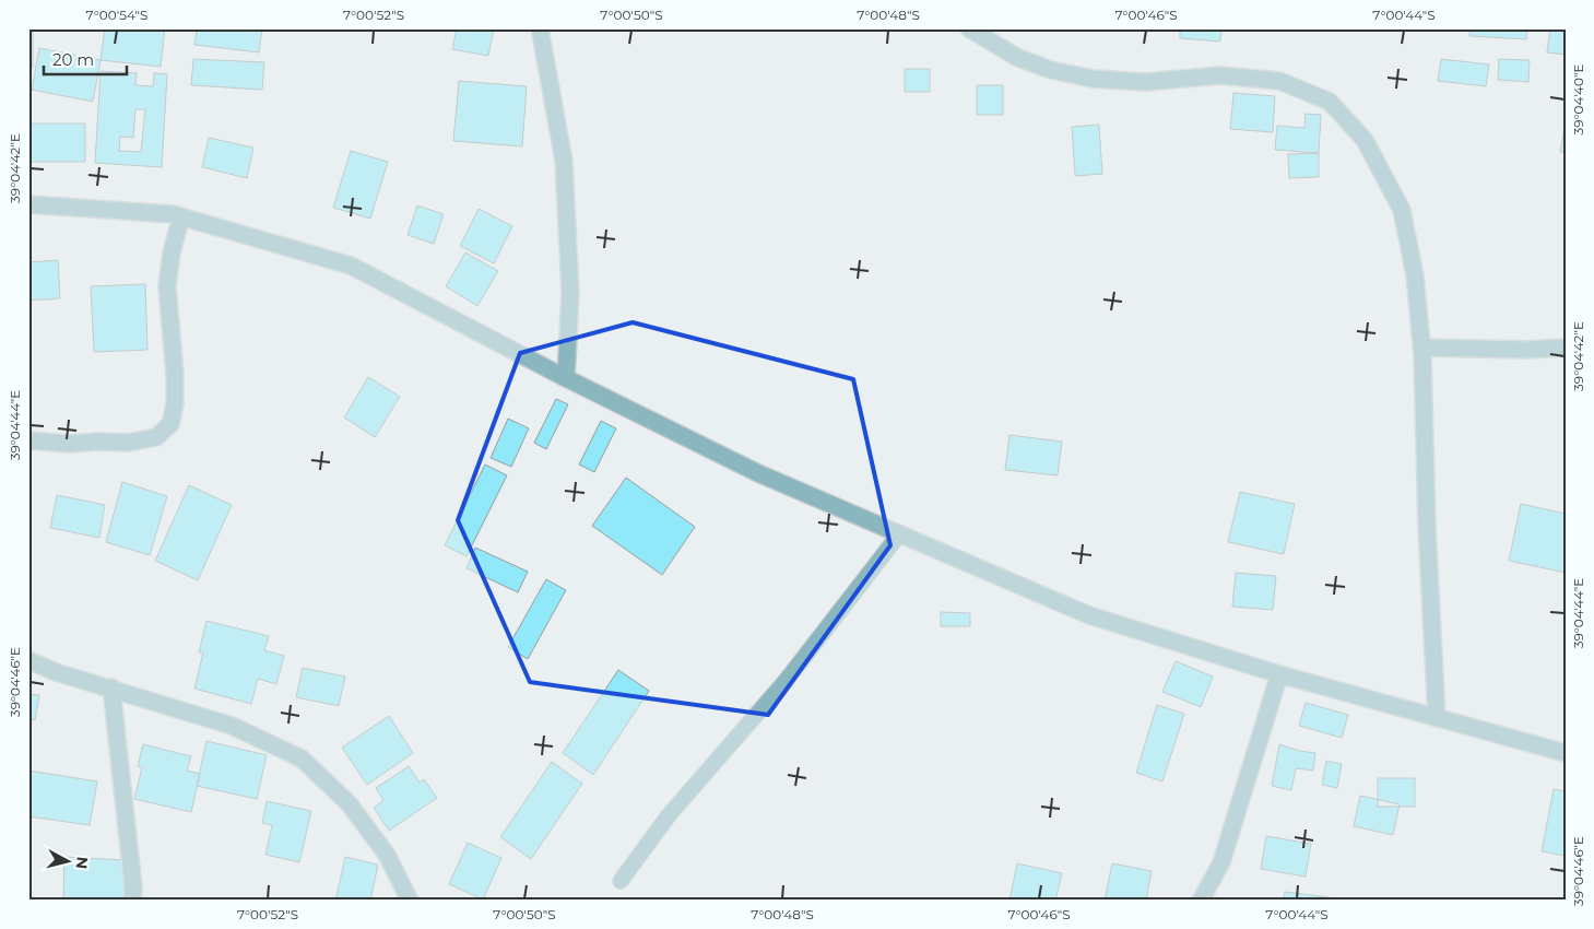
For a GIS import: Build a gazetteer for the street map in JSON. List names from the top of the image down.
{
  "scale_bar": "20 m",
  "north": "right",
  "coordinates": [
    "7°00'54\"S",
    "7°00'52\"S",
    "7°00'50\"S",
    "7°00'48\"S",
    "7°00'46\"S",
    "7°00'44\"S",
    "39°04'40\"E",
    "39°04'42\"E",
    "39°04'44\"E",
    "39°04'46\"E"
  ]
}
